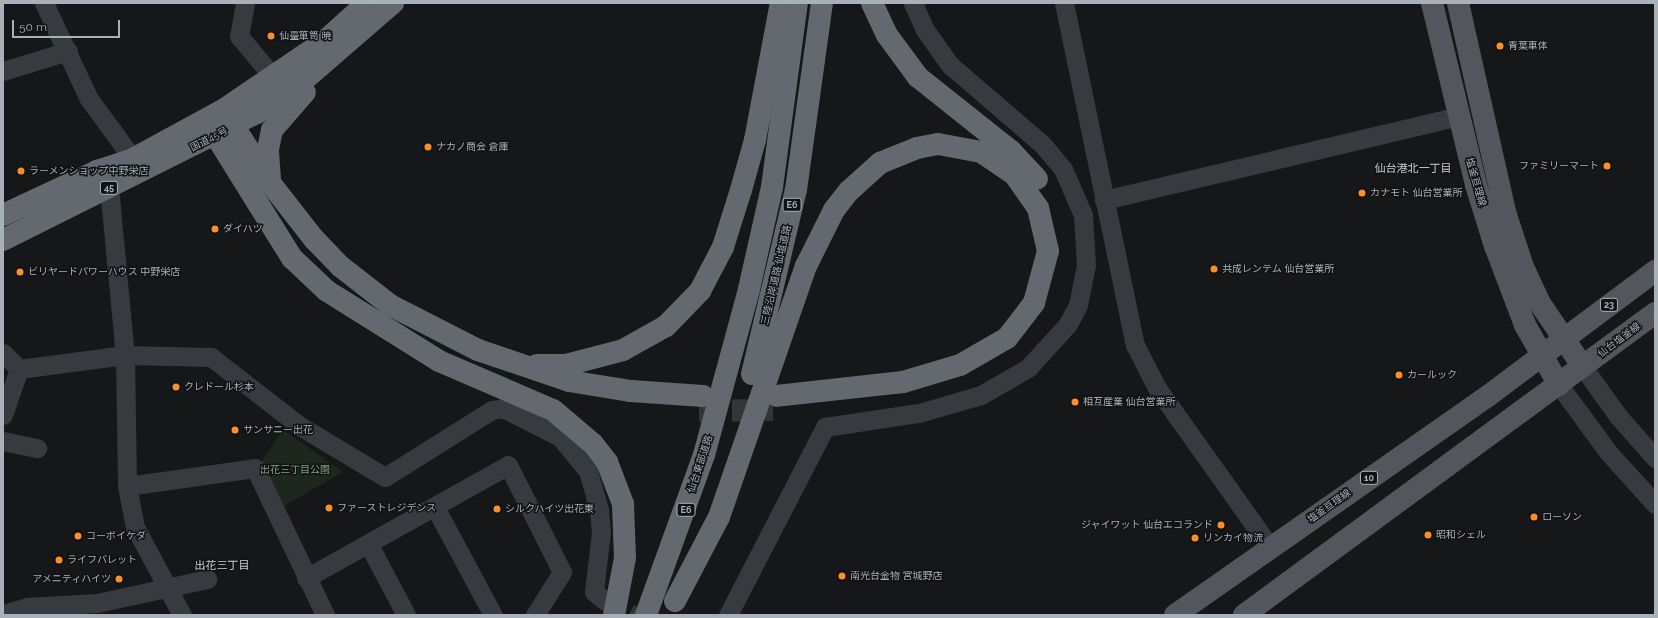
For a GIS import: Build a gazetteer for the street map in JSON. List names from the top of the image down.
{
  "streets": {
    "highway": [
      "国道45号",
      "45",
      "E6",
      "三陸沿岸道路;仙塩道路",
      "仙台東部道路"
    ],
    "main road": [
      "塩釜亘理線",
      "23",
      "仙台塩釜線",
      "10"
    ]
  },
  "crossings": [
    ["塩釜亘理線", "23"],
    ["塩釜亘理線", "仙台塩釜線"],
    ["E6", "仙台東部道路"]
  ],
  "districts": ["仙台港北一丁目", "出花三丁目"],
  "parks": ["出花三丁目公園"],
  "places": [
    "仙臺箪笥 暁",
    "青葉車体",
    "ナカノ商会 倉庫",
    "ファミリーマート",
    "ラーメンショップ中野栄店",
    "カナモト 仙台営業所",
    "ダイハツ",
    "共成レンテム 仙台営業所",
    "ビリヤードパワーハウス 中野栄店",
    "カールック",
    "クレドール杉本",
    "相互産業 仙台営業所",
    "サンサニー出花",
    "ファーストレジデンス",
    "シルクハイツ出花東",
    "ローソン",
    "ジャイワット 仙台エコランド",
    "昭和シェル",
    "コーポイケダ",
    "リンカイ物流",
    "ライフパレット",
    "南光台金物 宮城野店",
    "アメニティハイツ"
  ],
  "scale_bar": "50 m"
}
